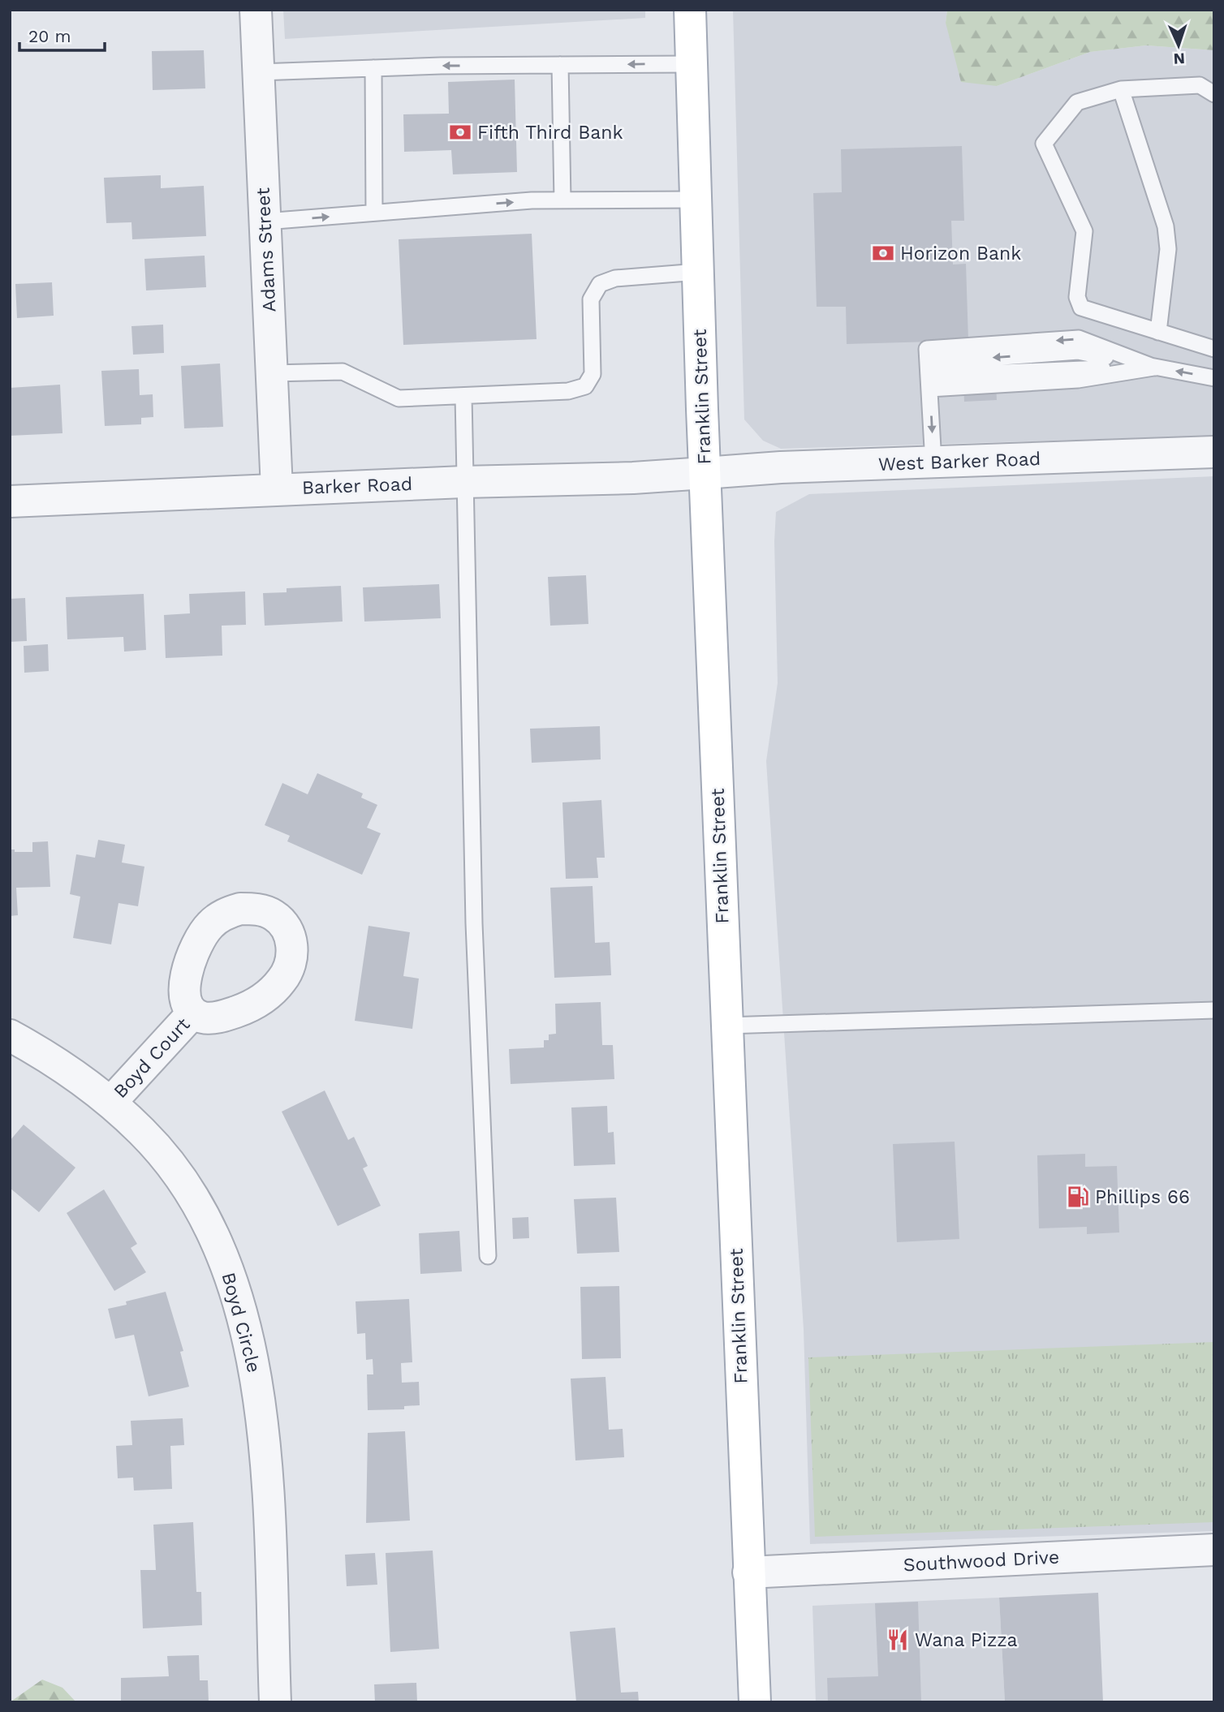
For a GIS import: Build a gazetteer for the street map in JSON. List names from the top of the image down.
{
  "streets": {
    "main road": ["Franklin Street"],
    "street": [
      "Adams Street",
      "West Barker Road",
      "Barker Road",
      "Boyd Court",
      "Boyd Circle",
      "Southwood Drive"
    ]
  },
  "crossings": [
    ["Adams Street", "Barker Road"],
    ["Franklin Street", "West Barker Road"],
    ["Franklin Street", "Barker Road"],
    ["Franklin Street", "Southwood Drive"],
    ["West Barker Road", "Barker Road"],
    ["Boyd Court", "Boyd Circle"]
  ],
  "places": {
    "bank": ["Fifth Third Bank", "Horizon Bank"],
    "fuel station": ["Phillips 66"],
    "restaurant": ["Wana Pizza"]
  },
  "scale_bar": "20 m",
  "north": "bottom"
}
